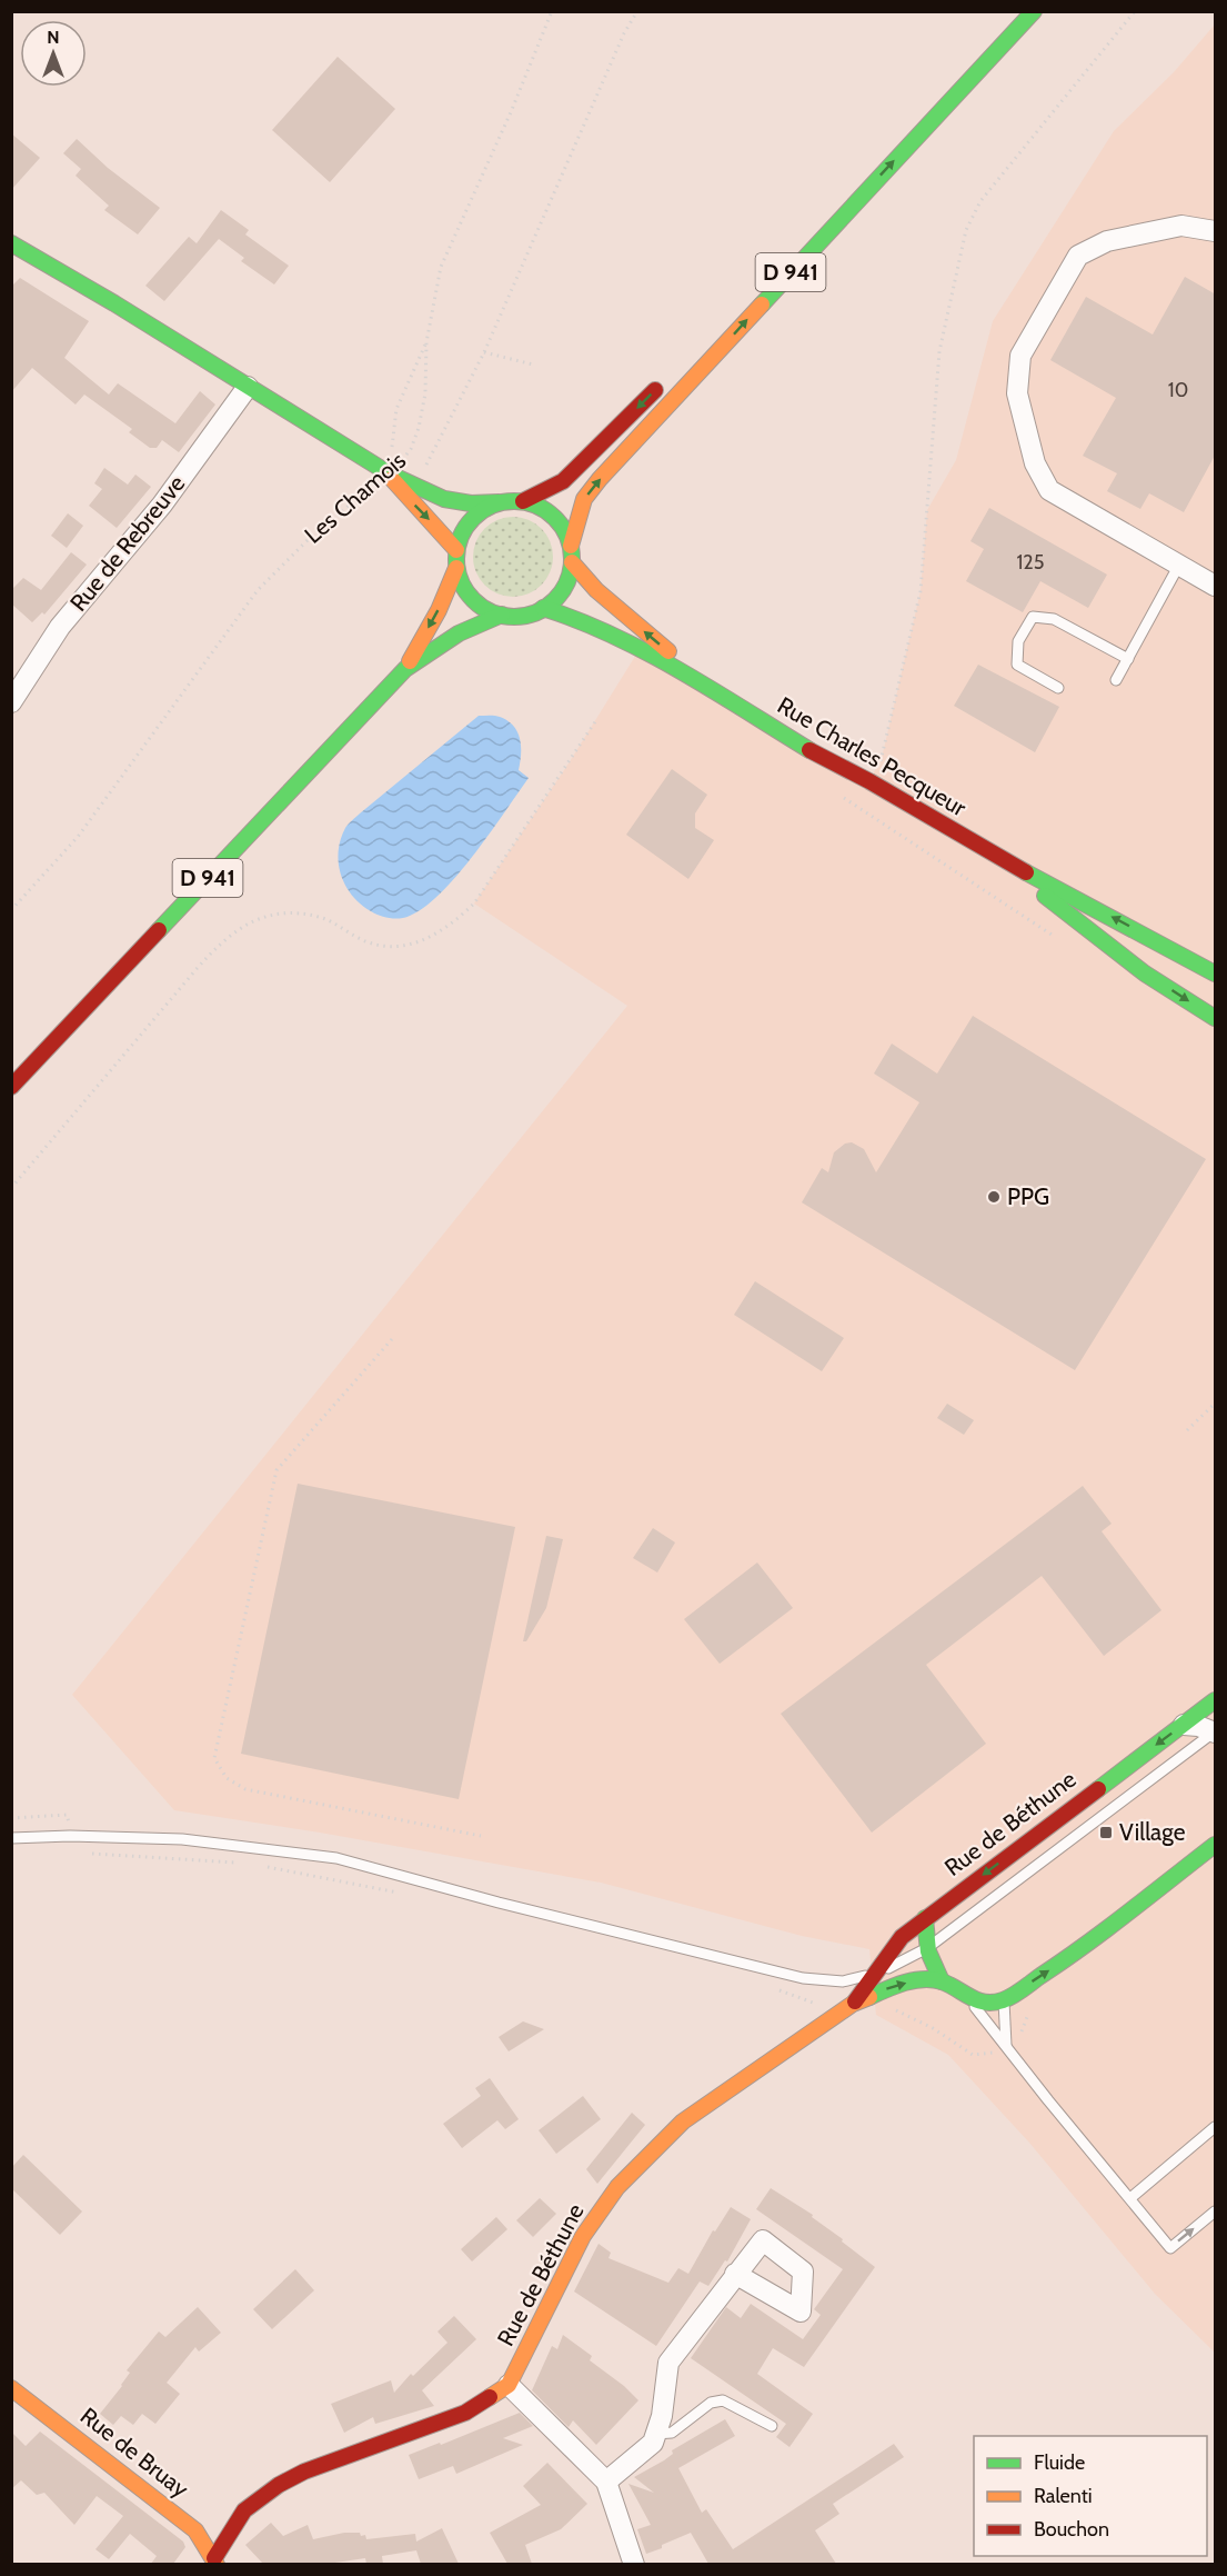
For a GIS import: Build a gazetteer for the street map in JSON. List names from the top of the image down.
{
  "streets": {
    "main road": [
      "D 941",
      "Rue Charles Pecqueur",
      "Rue de Béthune",
      "Rue de Bruay"
    ],
    "street": ["Rue de Rebreuve"],
    "path": ["Les Chamois"]
  },
  "crossings": [
    ["D 941", "Rue Charles Pecqueur"],
    ["Rue de Béthune", "Rue de Bruay"]
  ],
  "places": {
    "other": ["PPG"],
    "transit": ["Village"]
  },
  "house_numbers": ["10", "125"],
  "legend": ["Fluide", "Ralenti", "Bouchon"],
  "north": "top"
}
